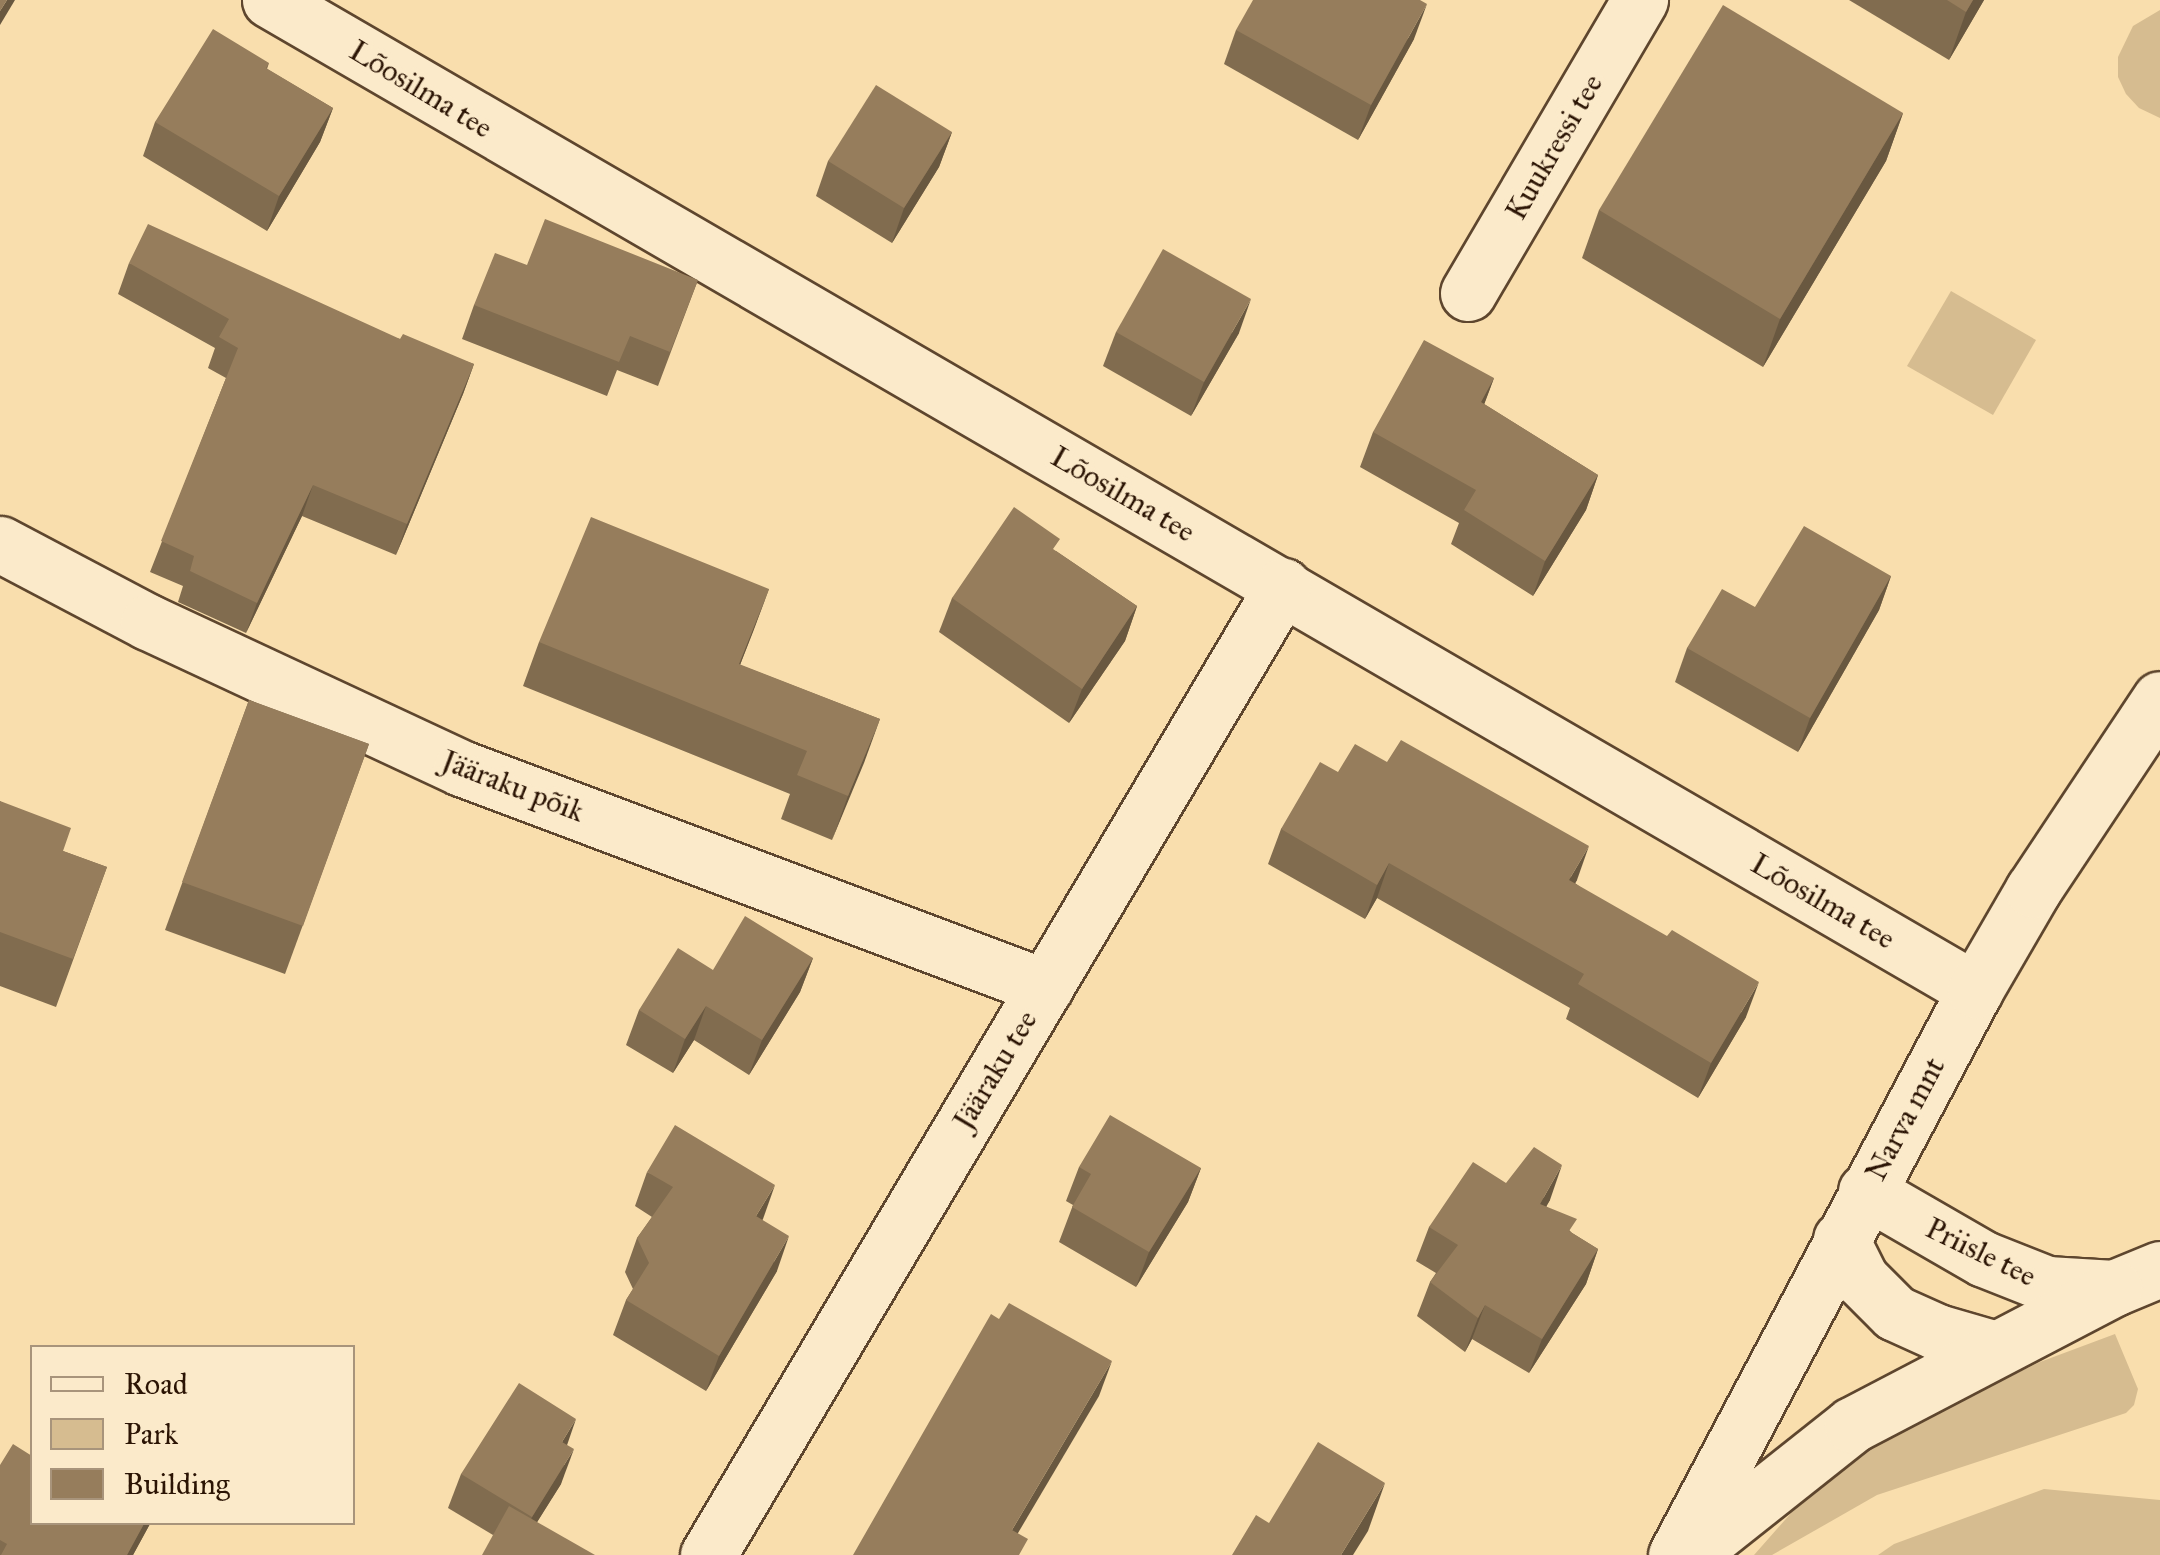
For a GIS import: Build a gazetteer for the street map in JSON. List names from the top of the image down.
{
  "streets": {
    "street": [
      "Lõosilma tee",
      "Kuukressi tee",
      "Jääraku põik",
      "Jääraku tee",
      "Narva mnt",
      "Priisle tee"
    ]
  },
  "crossings": [
    ["Lõosilma tee", "Jääraku tee"],
    ["Lõosilma tee", "Narva mnt"],
    ["Jääraku põik", "Jääraku tee"],
    ["Narva mnt", "Priisle tee"]
  ],
  "legend": ["Road", "Park", "Building"]
}
